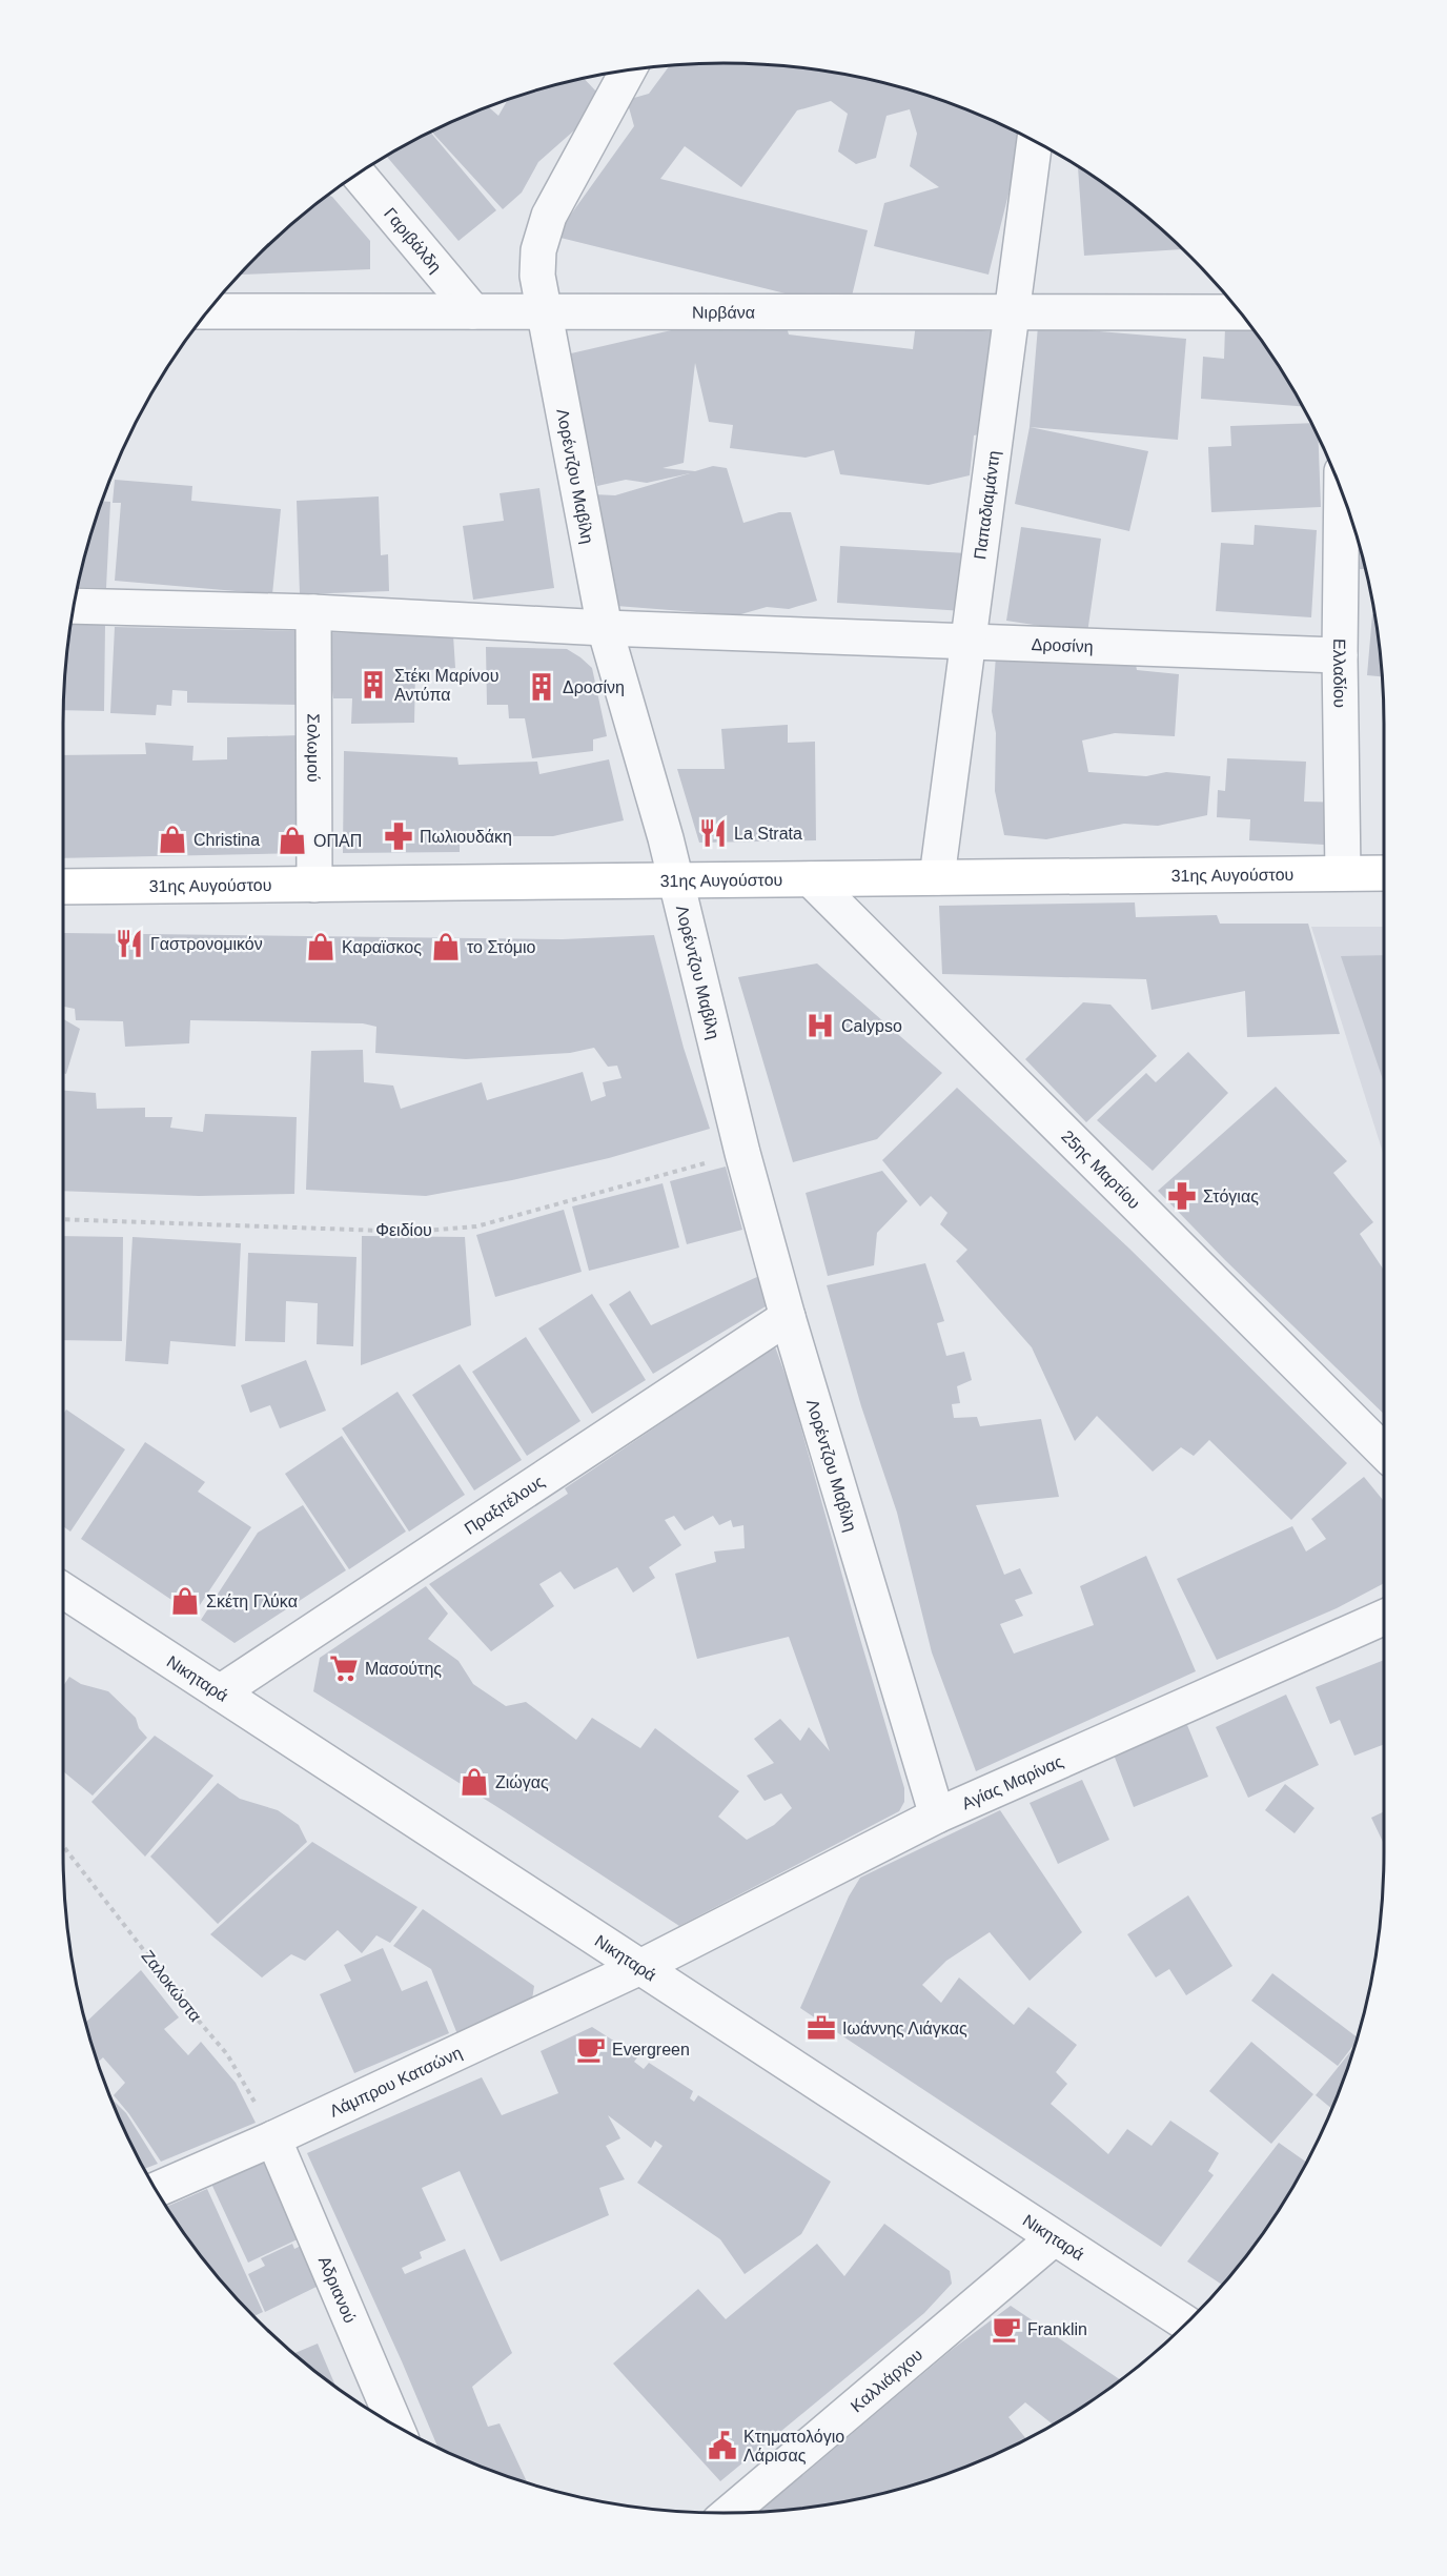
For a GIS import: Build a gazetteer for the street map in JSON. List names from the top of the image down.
{
  "streets": {
    "main road": ["31ης Αυγούστου"],
    "street": [
      "Γαριβάλδη",
      "Νιρβάνα",
      "Λορέντζου Μαβίλη",
      "Παπαδιαμάντη",
      "Δροσίνη",
      "Ελλαδίου",
      "Σολωμού",
      "25ης Μαρτίου",
      "Πραξιτέλους",
      "Νικηταρά",
      "Αγίας Μαρίνας",
      "Λάμπρου Κατσώνη",
      "Αδριανού",
      "Καλλιάρχου"
    ],
    "path": ["Φειδίου", "Ζαλοκώστα"]
  },
  "crossings": [
    ["Γαριβάλδη", "Νιρβάνα"],
    ["Νιρβάνα", "Λορέντζου Μαβίλη"],
    ["Νιρβάνα", "Παπαδιαμάντη"],
    ["Λορέντζου Μαβίλη", "Δροσίνη"],
    ["Λορέντζου Μαβίλη", "31ης Αυγούστου"],
    ["Λορέντζου Μαβίλη", "Φειδίου"],
    ["Λορέντζου Μαβίλη", "Πραξιτέλους"],
    ["Λορέντζου Μαβίλη", "Αγίας Μαρίνας"],
    ["Παπαδιαμάντη", "Δροσίνη"],
    ["Παπαδιαμάντη", "31ης Αυγούστου"],
    ["Δροσίνη", "Ελλαδίου"],
    ["Δροσίνη", "Σολωμού"],
    ["Ελλαδίου", "31ης Αυγούστου"],
    ["Σολωμού", "31ης Αυγούστου"],
    ["31ης Αυγούστου", "25ης Μαρτίου"],
    ["Πραξιτέλους", "Νικηταρά"],
    ["Νικηταρά", "Αγίας Μαρίνας"],
    ["Νικηταρά", "Λάμπρου Κατσώνη"],
    ["Νικηταρά", "Καλλιάρχου"],
    ["Αγίας Μαρίνας", "Λάμπρου Κατσώνη"],
    ["Ζαλοκώστα", "Λάμπρου Κατσώνη"],
    ["Ζαλοκώστα", "Αδριανού"],
    ["Λάμπρου Κατσώνη", "Αδριανού"]
  ],
  "places": {
    "building": ["Στέκι Μαρίνου Αντύπα", "Δροσίνη"],
    "restaurant": ["La Strata", "Γαστρονομικόν"],
    "pharmacy": ["Πωλιουδάκη", "Στόγιας"],
    "shop": [
      "Christina",
      "ΟΠΑΠ",
      "Καραϊσκος",
      "το Στόμιο",
      "Σκέτη Γλύκα",
      "Ζιώγας"
    ],
    "hospital": ["Calypso"],
    "supermarket": ["Μασούτης"],
    "office": ["Ιωάννης Λιάγκας"],
    "cafe": ["Evergreen", "Franklin"],
    "public building": ["Κτηματολόγιο Λάρισας"]
  }
}
